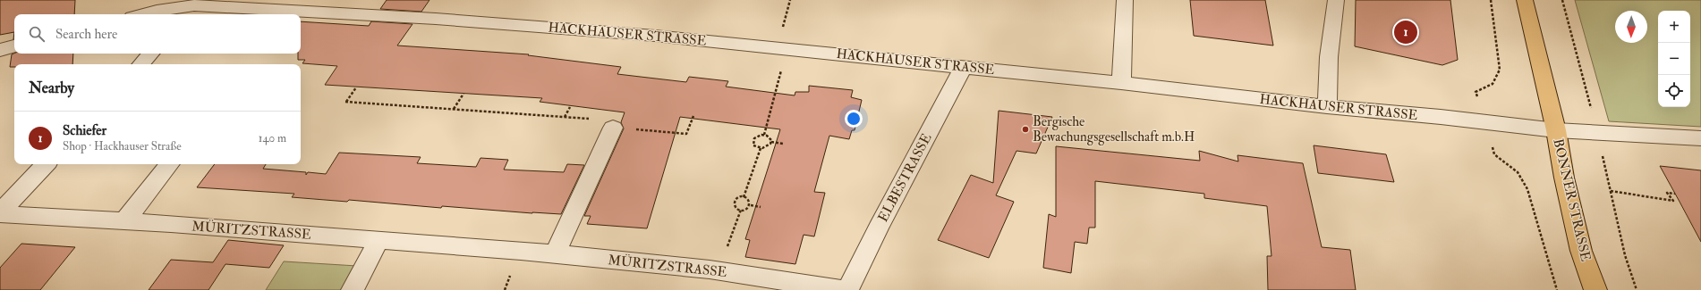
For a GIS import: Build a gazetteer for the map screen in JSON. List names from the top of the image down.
{
  "streets": {
    "main road": ["BONNER STRASSE"],
    "street": ["HACKHAUSER STRASSE", "ELBESTRASSE", "MÜRITZSTRASSE"]
  },
  "crossings": [
    ["HACKHAUSER STRASSE", "ELBESTRASSE"],
    ["HACKHAUSER STRASSE", "BONNER STRASSE"]
  ],
  "places": ["Bergische Bewachungsgesellschaft m.b.H"],
  "north": "bottom",
  "page": {
    "map_buttons": ["+", "−"],
    "search": "Search here",
    "pins": "1",
    "heading": "Nearby",
    "list": [
      {
        "mark": "1",
        "name": "Schiefer",
        "note": "Shop · Hackhauser Straße",
        "value": "140 m"
      }
    ]
  }
}
